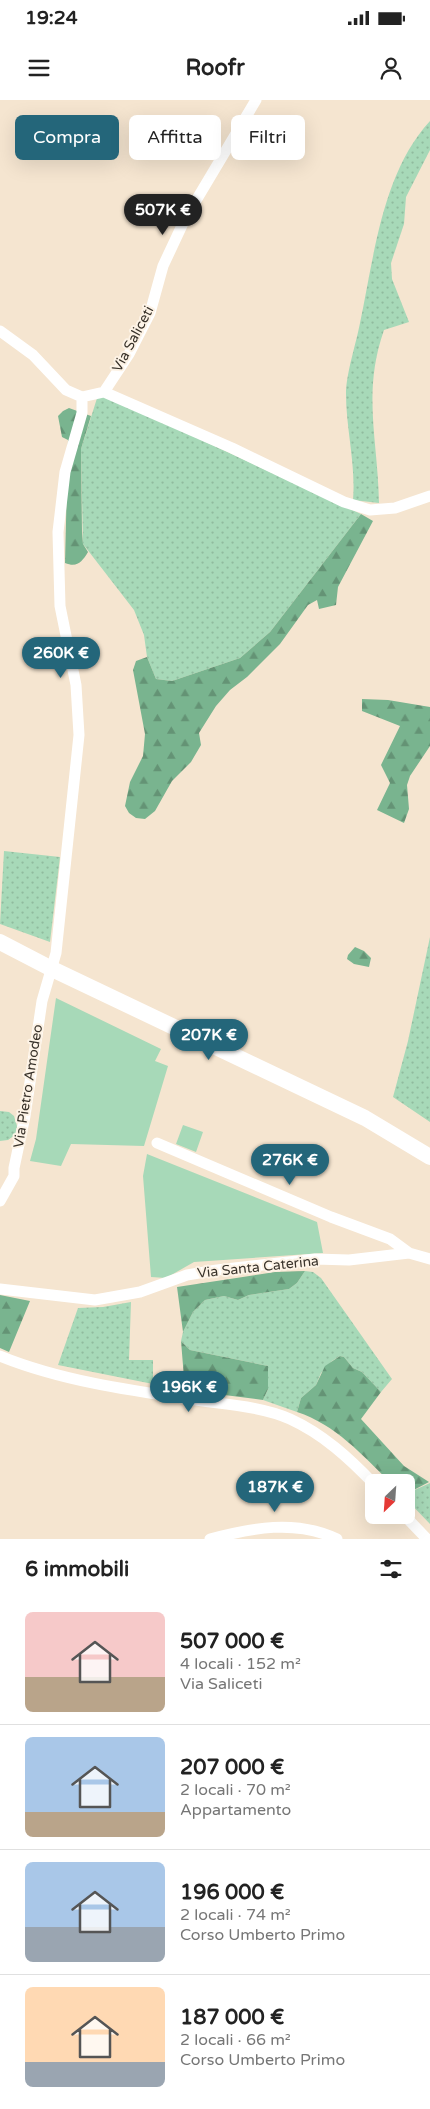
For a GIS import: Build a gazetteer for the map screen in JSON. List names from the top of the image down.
{
  "streets": {
    "street": ["Via Saliceti", "Via Pietro Amodeo", "Via Santa Caterina"]
  },
  "north": "bottom left",
  "page": {
    "status": "19:24",
    "header": "Roofr",
    "chip": ["Compra", "Affitta", "Filtri"],
    "price": [
      "507K €",
      "260K €",
      "207K €",
      "276K €",
      "196K €",
      "187K €"
    ],
    "heading": "6 immobili",
    "list": [
      {
        "name": "507 000 €",
        "note": "4 locali · 152 m² · Via Saliceti"
      },
      {
        "name": "207 000 €",
        "note": "2 locali · 70 m² · Appartamento"
      },
      {
        "name": "196 000 €",
        "note": "2 locali · 74 m² · Corso Umberto Primo"
      },
      {
        "name": "187 000 €",
        "note": "2 locali · 66 m² · Corso Umberto Primo"
      }
    ]
  }
}
